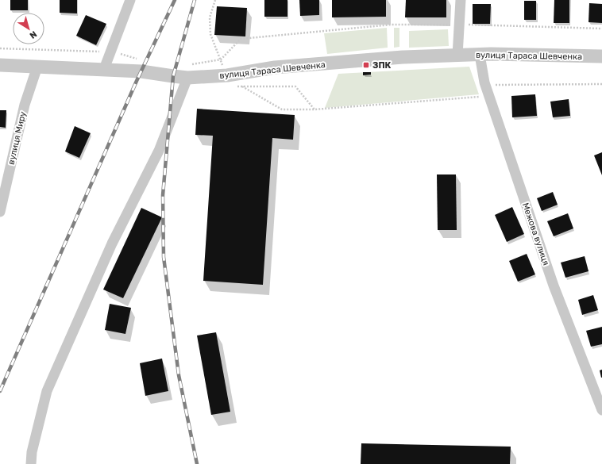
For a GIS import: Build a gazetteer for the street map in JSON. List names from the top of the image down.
{
  "streets": {
    "street": ["вулиця Тараса Шевченка", "вулиця Миру", "Межова вулиця"]
  },
  "crossings": [
    ["вулиця Тараса Шевченка", "вулиця Миру"],
    ["вулиця Тараса Шевченка", "Межова вулиця"]
  ],
  "places": {
    "transit": ["ЗПК"]
  },
  "north": "bottom right"
}
